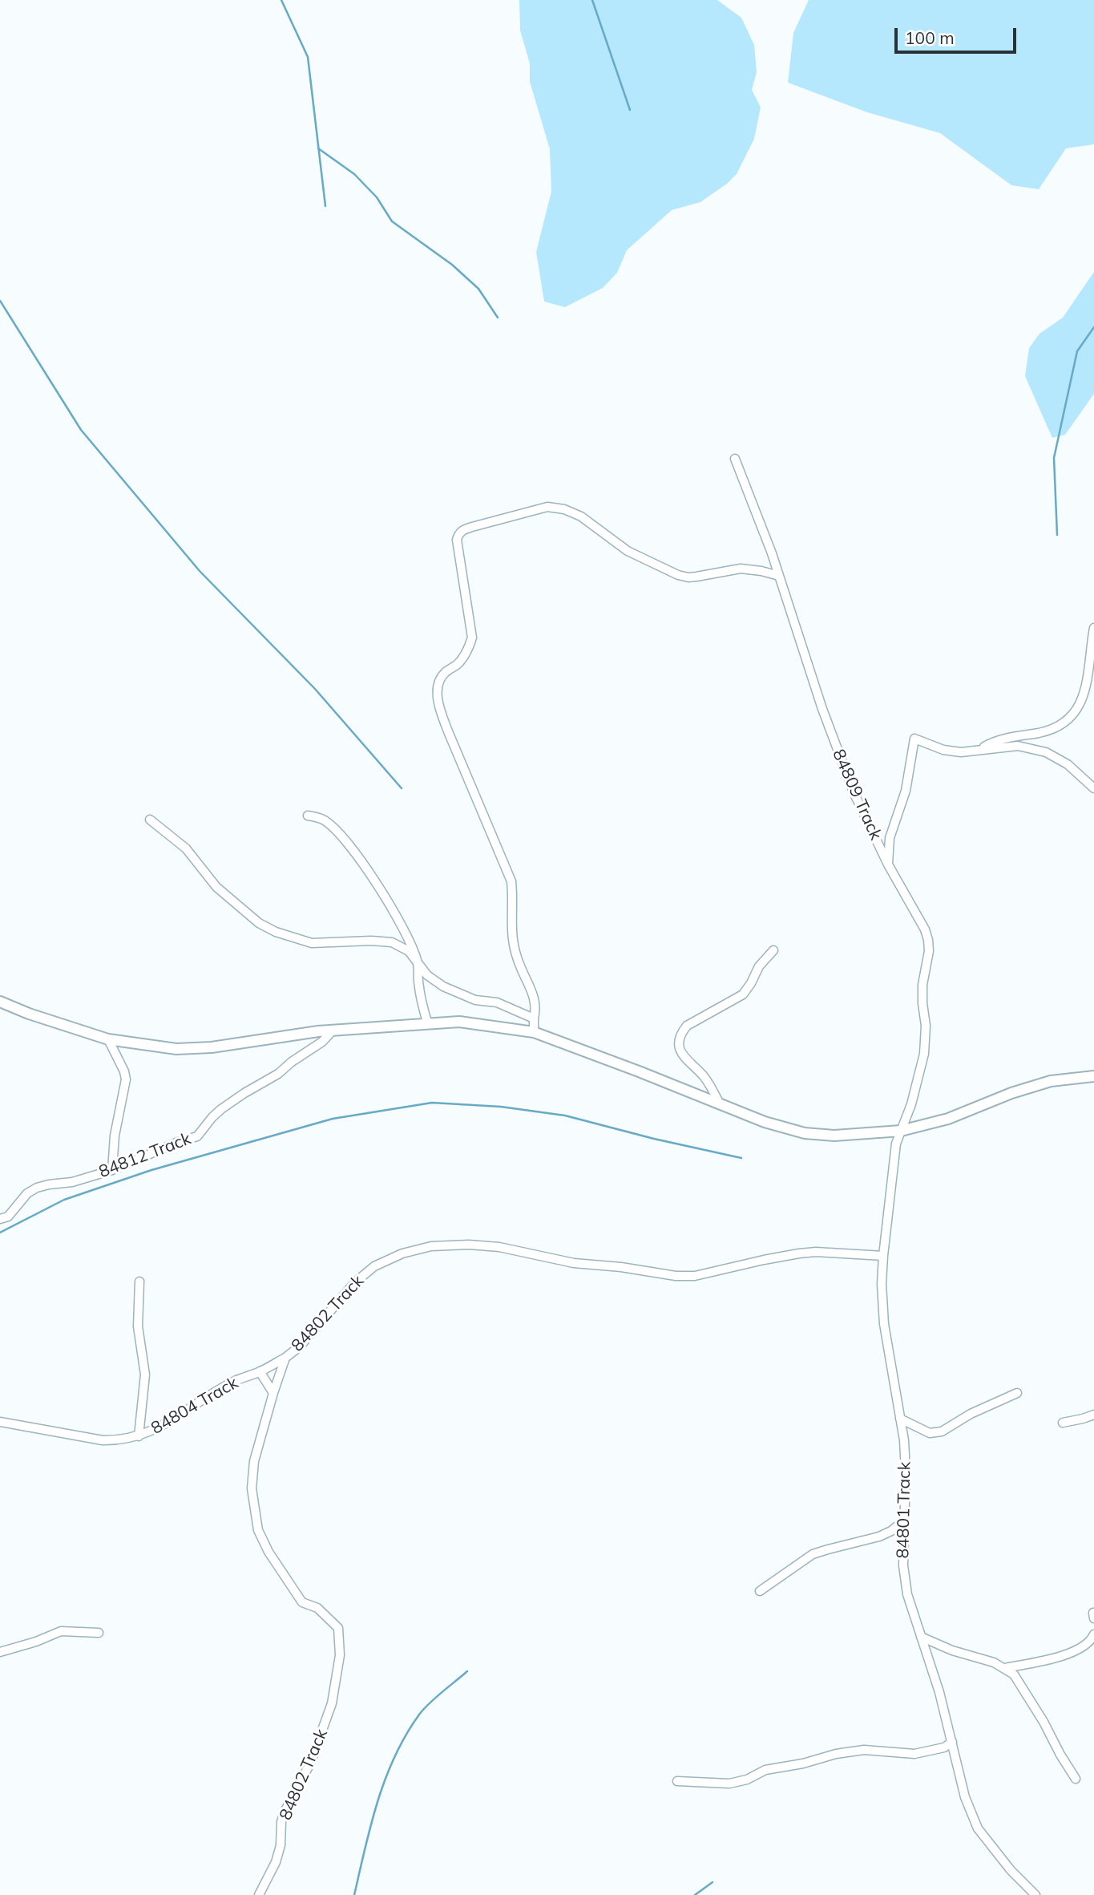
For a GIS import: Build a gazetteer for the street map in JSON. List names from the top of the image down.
{
  "streets": {
    "street": [
      "84809 Track",
      "84812 Track",
      "84802 Track",
      "84804 Track",
      "84801 Track"
    ]
  },
  "crossings": [
    ["84809 Track", "84801 Track"],
    ["84802 Track", "84804 Track"],
    ["84802 Track", "84801 Track"]
  ],
  "scale_bar": "100 m"
}
